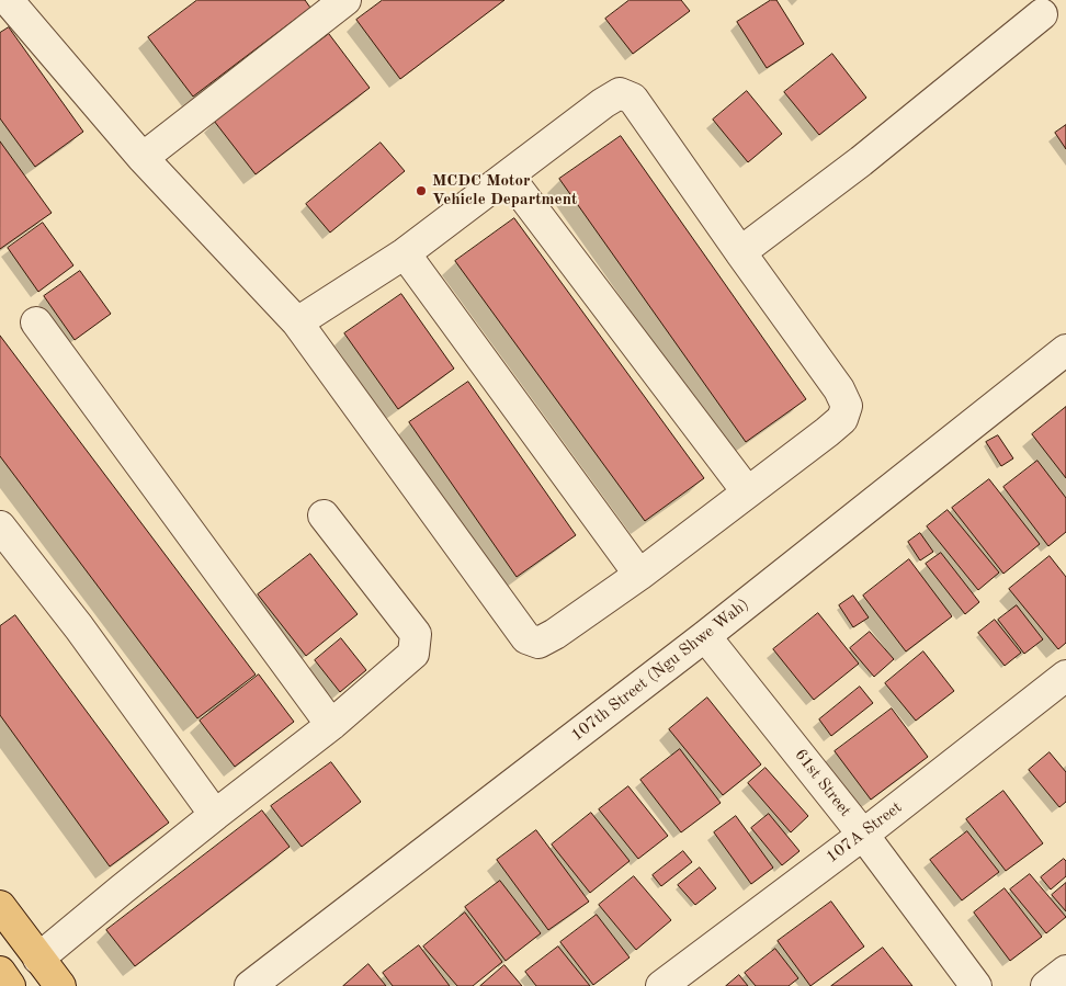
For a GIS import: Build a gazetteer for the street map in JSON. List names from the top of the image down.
{
  "streets": {
    "street": ["107th Street (Ngu Shwe Wah)", "61st Street", "107A Street"]
  },
  "crossings": [
    ["107th Street (Ngu Shwe Wah)", "61st Street"],
    ["61st Street", "107A Street"]
  ],
  "places": ["MCDC Motor Vehicle Department"]
}
